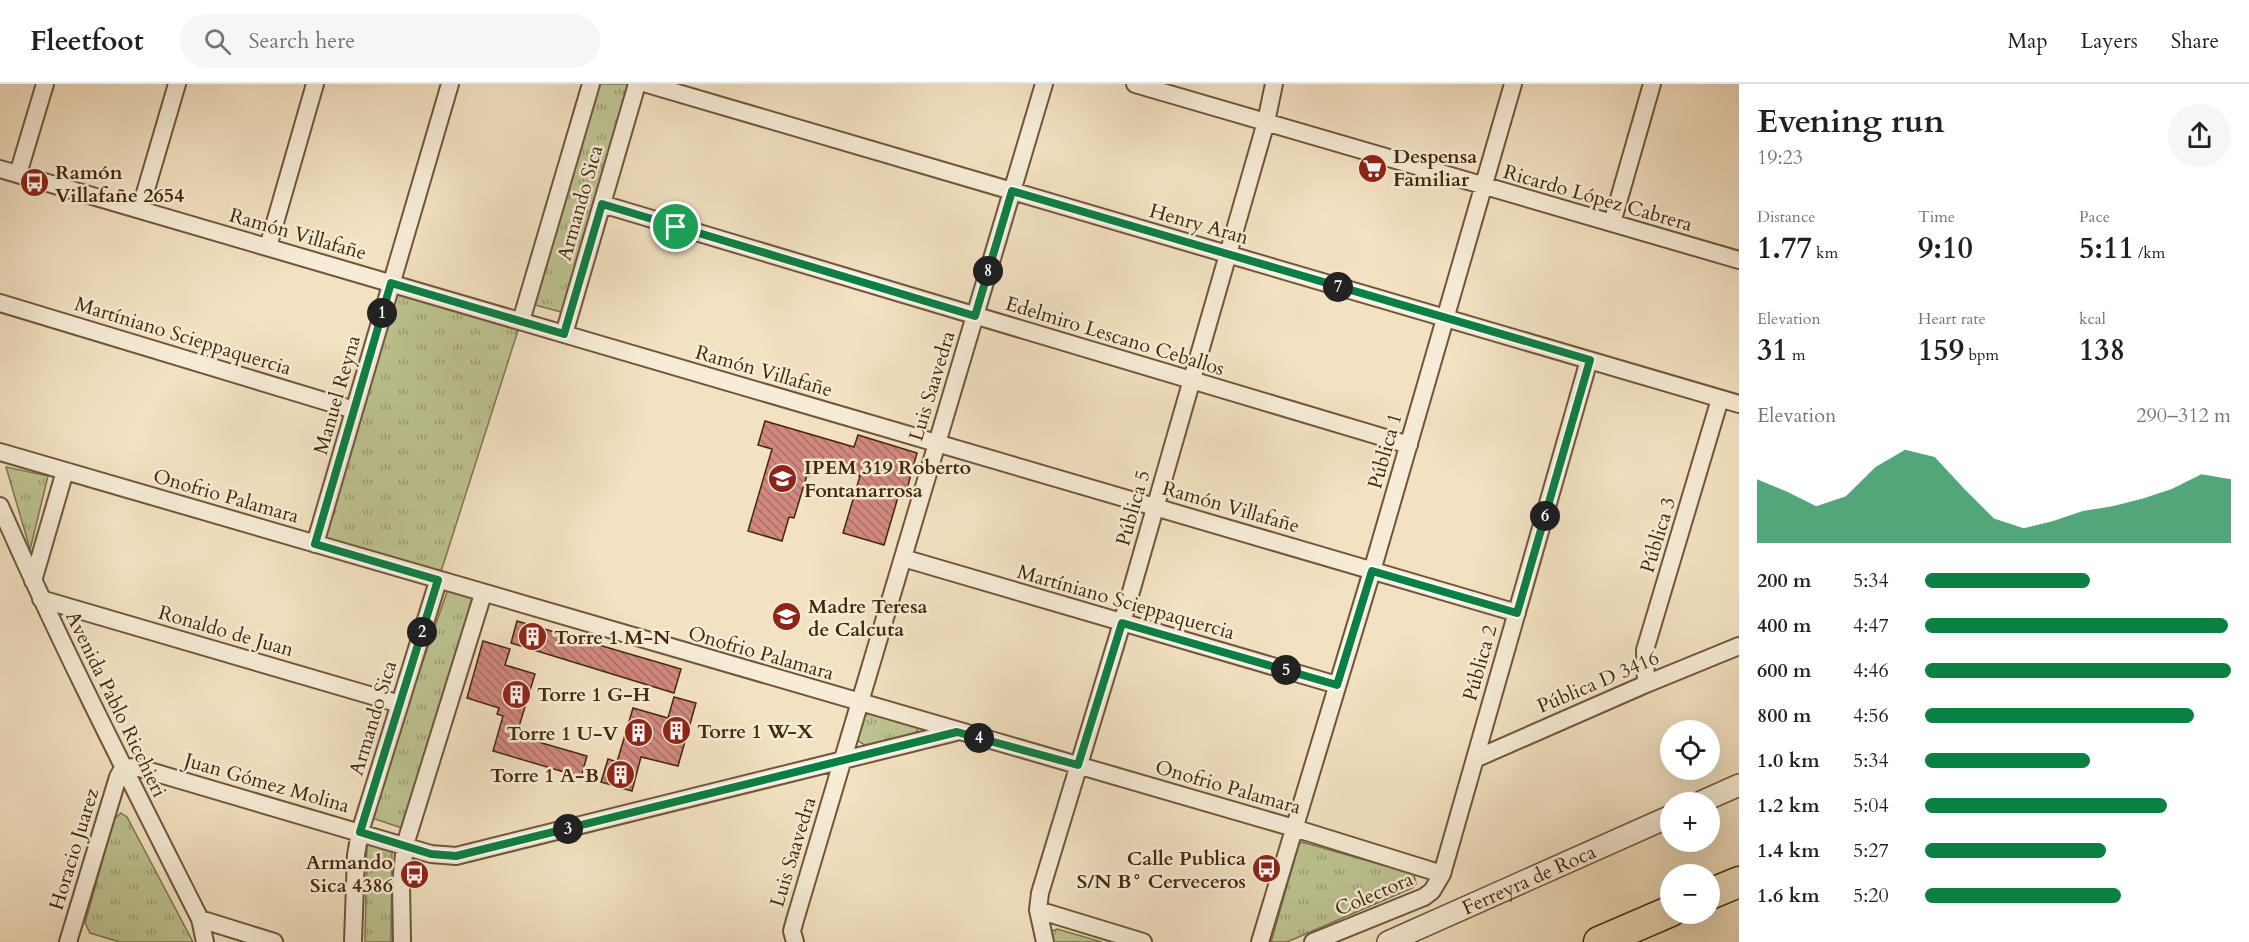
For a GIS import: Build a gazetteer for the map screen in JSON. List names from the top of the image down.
{
  "streets": {
    "street": [
      "Ricardo López Cabrera",
      "Armando Sica",
      "Henry Aran",
      "Ramón Villafañe",
      "Martíniano Scieppaquercia",
      "Edelmiro Lescano Ceballos",
      "Luis Saavedra",
      "Manuel Reyna",
      "Pública 1",
      "Onofrio Palamara",
      "Pública 5",
      "Pública 3",
      "Ronaldo de Juan",
      "Pública 2",
      "Pública D 3416",
      "Avenida Pablo Ricchieri",
      "Juan Gómez Molina",
      "Horacio Juarez",
      "Ferreyra de Roca",
      "Colectora"
    ]
  },
  "crossings": [
    ["Ricardo López Cabrera", "Pública 1"],
    ["Ricardo López Cabrera", "Pública 5"],
    ["Armando Sica", "Ramón Villafañe"],
    ["Armando Sica", "Edelmiro Lescano Ceballos"],
    ["Armando Sica", "Onofrio Palamara"],
    ["Armando Sica", "Ronaldo de Juan"],
    ["Armando Sica", "Juan Gómez Molina"],
    ["Henry Aran", "Luis Saavedra"],
    ["Henry Aran", "Pública 1"],
    ["Henry Aran", "Pública 5"],
    ["Henry Aran", "Pública 3"],
    ["Henry Aran", "Pública 2"],
    ["Ramón Villafañe", "Luis Saavedra"],
    ["Ramón Villafañe", "Manuel Reyna"],
    ["Ramón Villafañe", "Pública 1"],
    ["Ramón Villafañe", "Pública 5"],
    ["Ramón Villafañe", "Pública 2"],
    ["Martíniano Scieppaquercia", "Luis Saavedra"],
    ["Martíniano Scieppaquercia", "Manuel Reyna"],
    ["Martíniano Scieppaquercia", "Pública 1"],
    ["Martíniano Scieppaquercia", "Pública 5"],
    ["Edelmiro Lescano Ceballos", "Luis Saavedra"],
    ["Edelmiro Lescano Ceballos", "Pública 1"],
    ["Edelmiro Lescano Ceballos", "Pública 5"],
    ["Luis Saavedra", "Onofrio Palamara"],
    ["Luis Saavedra", "Juan Gómez Molina"],
    ["Manuel Reyna", "Onofrio Palamara"],
    ["Pública 1", "Onofrio Palamara"],
    ["Onofrio Palamara", "Pública 5"],
    ["Onofrio Palamara", "Pública 2"],
    ["Onofrio Palamara", "Juan Gómez Molina"],
    ["Onofrio Palamara", "Colectora"],
    ["Pública 3", "Pública D 3416"],
    ["Ronaldo de Juan", "Avenida Pablo Ricchieri"],
    ["Pública 2", "Pública D 3416"],
    ["Pública 2", "Colectora"],
    ["Avenida Pablo Ricchieri", "Juan Gómez Molina"],
    ["Avenida Pablo Ricchieri", "Horacio Juarez"],
    ["Juan Gómez Molina", "Horacio Juarez"]
  ],
  "places": {
    "supermarket": ["Despensa Familiar"],
    "bus stop": ["Ramón Villafañe 2654", "Calle Publica S/N B° Cerveceros", "Armando Sica 4386"],
    "school or university": ["IPEM 319 Roberto Fontanarrosa", "Madre Teresa de Calcuta"],
    "building": [
      "Torre 1 M-N",
      "Torre 1 G-H",
      "Torre 1 W-X",
      "Torre 1 U-V",
      "Torre 1 A-B"
    ]
  },
  "page": {
    "header": "Fleetfoot",
    "search": "Search here",
    "nav": ["Map", "Layers", "Share"],
    "heading": ["Evening run", "19:23"],
    "stats": [
      ["Distance", "1.77 km"],
      ["Time", "9:10"],
      ["Pace", "5:11 /km"],
      ["Elevation", "31 m"],
      ["Heart rate", "159 bpm"],
      ["kcal", "138"]
    ],
    "pins": [
      "8",
      "7",
      "1",
      "6",
      "2",
      "5",
      "4",
      "3"
    ],
    "chart": ["Elevation", "290–312 m"],
    "list": [
      {
        "name": "200 m",
        "note": "5:34"
      },
      {
        "name": "400 m",
        "note": "4:47"
      },
      {
        "name": "600 m",
        "note": "4:46"
      },
      {
        "name": "800 m",
        "note": "4:56"
      },
      {
        "name": "1.0 km",
        "note": "5:34"
      },
      {
        "name": "1.2 km",
        "note": "5:04"
      },
      {
        "name": "1.4 km",
        "note": "5:27"
      },
      {
        "name": "1.6 km",
        "note": "5:20"
      }
    ],
    "map_buttons": ["+", "−"]
  }
}
